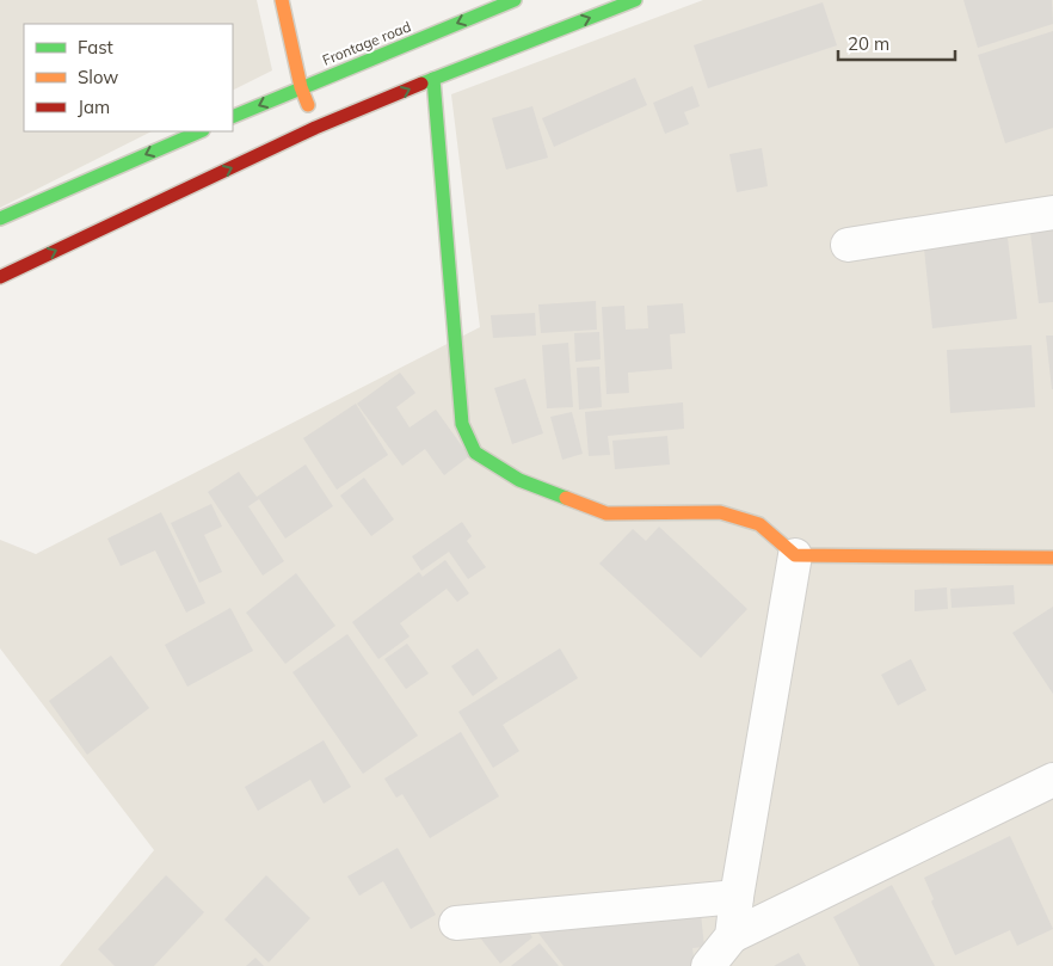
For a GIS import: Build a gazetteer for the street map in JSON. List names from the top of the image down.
{
  "streets": {
    "main road": ["Frontage road"]
  },
  "legend": ["Fast", "Slow", "Jam"],
  "scale_bar": "20 m"
}
